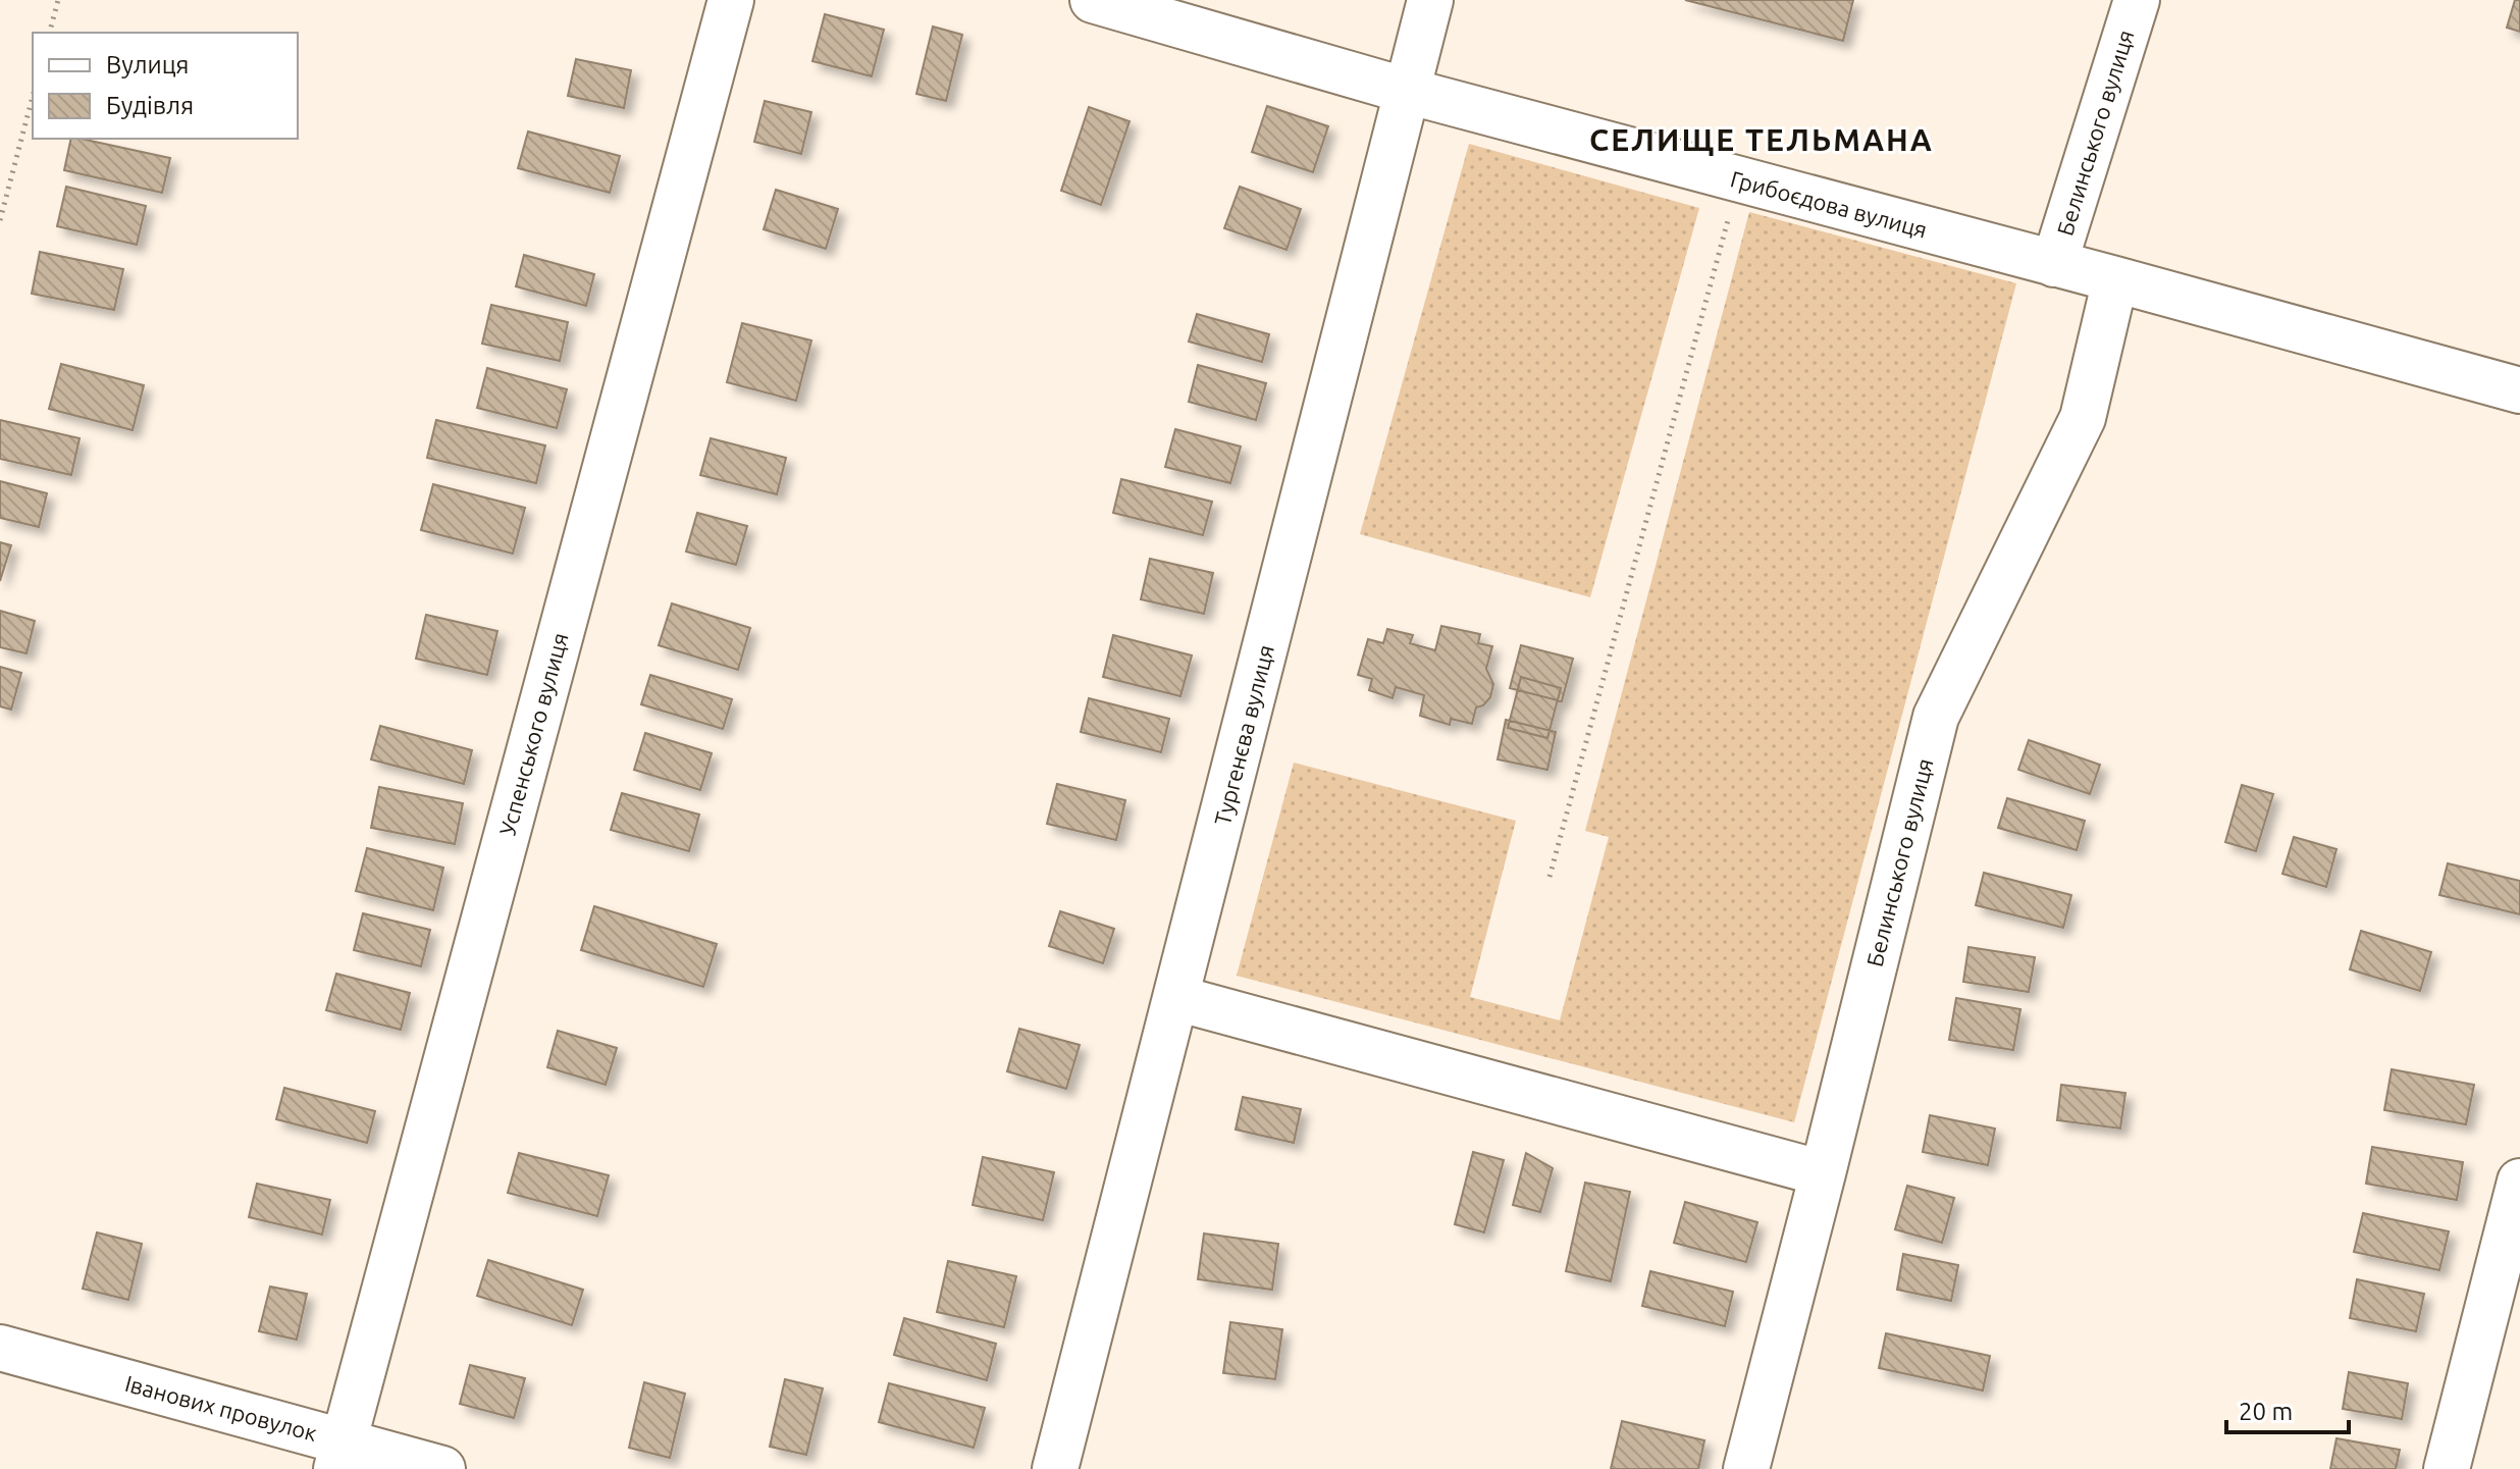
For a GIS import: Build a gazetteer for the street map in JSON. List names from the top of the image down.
{
  "streets": {
    "street": [
      "Белинського вулиця",
      "Грибоєдова вулиця",
      "Успенського вулиця",
      "Тургенєва вулиця",
      "Іванових провулок"
    ]
  },
  "crossings": [
    ["Белинського вулиця", "Грибоєдова вулиця"],
    ["Грибоєдова вулиця", "Тургенєва вулиця"],
    ["Успенського вулиця", "Іванових провулок"]
  ],
  "districts": ["СЕЛИЩЕ ТЕЛЬМАНА"],
  "legend": ["Вулиця", "Будівля"],
  "scale_bar": "20 m"
}
